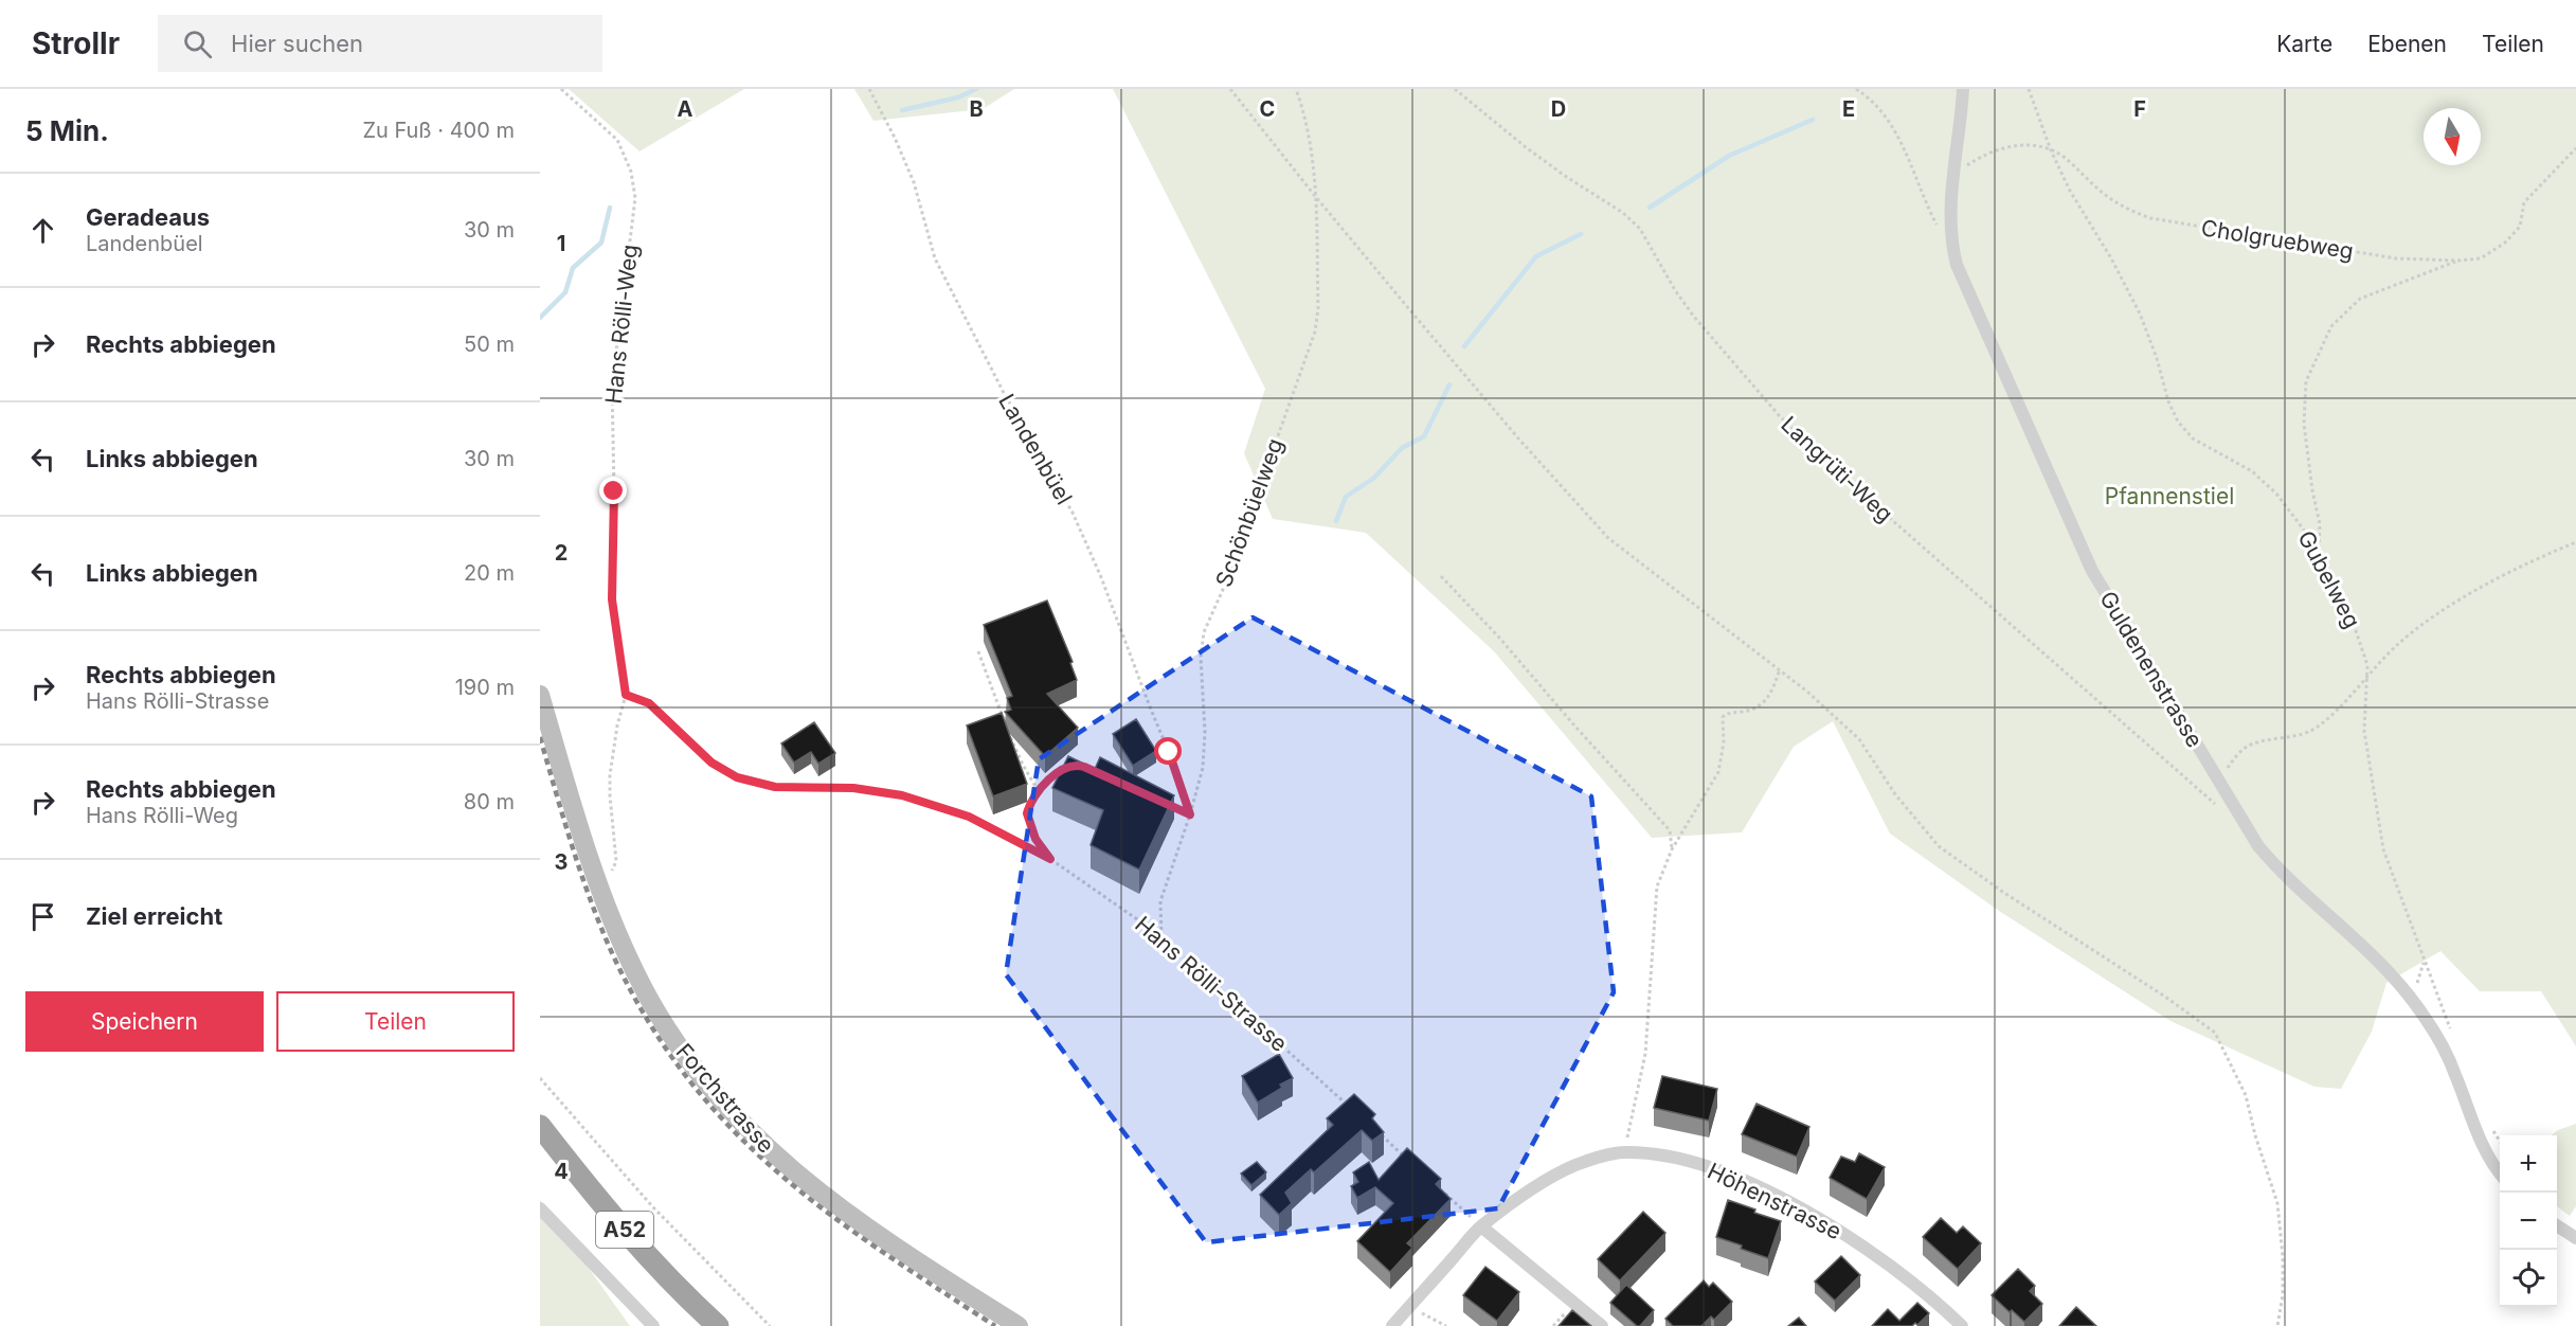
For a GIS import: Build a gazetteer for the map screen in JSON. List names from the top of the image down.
{
  "streets": {
    "highway": ["A52"],
    "main road": ["Forchstrasse"],
    "street": ["Guldenenstrasse", "Höhenstrasse"],
    "path": [
      "Cholgruebweg",
      "Hans Rölli-Weg",
      "Landenbüel",
      "Langrüti-Weg",
      "Schönbüelweg",
      "Gubelweg",
      "Hans Rölli-Strasse"
    ]
  },
  "crossings": [
    ["Cholgruebweg", "Gubelweg"],
    ["Cholgruebweg", "Guldenenstrasse"],
    ["Hans Rölli-Weg", "Hans Rölli-Strasse"],
    ["Hans Rölli-Weg", "Forchstrasse"],
    ["Landenbüel", "Schönbüelweg"],
    ["Schönbüelweg", "Hans Rölli-Strasse"]
  ],
  "parks": ["Pfannenstiel"],
  "north": "bottom",
  "page": {
    "header": "Strollr",
    "search": "Hier suchen",
    "nav": ["Karte", "Ebenen", "Teilen"],
    "heading": ["5 Min.", "Zu Fuß · 400 m"],
    "list": [
      ["Geradeaus", "Landenbüel", "30 m"],
      ["Rechts abbiegen", "50 m"],
      ["Links abbiegen", "30 m"],
      ["Links abbiegen", "20 m"],
      ["Rechts abbiegen", "Hans Rölli-Strasse", "190 m"],
      ["Rechts abbiegen", "Hans Rölli-Weg", "80 m"],
      "Ziel erreicht"
    ],
    "buttons": ["Speichern", "Teilen"],
    "map_buttons": ["+", "−"]
  },
  "grid": {
    "columns": [
      "A",
      "B",
      "C",
      "D",
      "E",
      "F"
    ],
    "rows": [
      "1",
      "2",
      "3",
      "4"
    ]
  }
}
